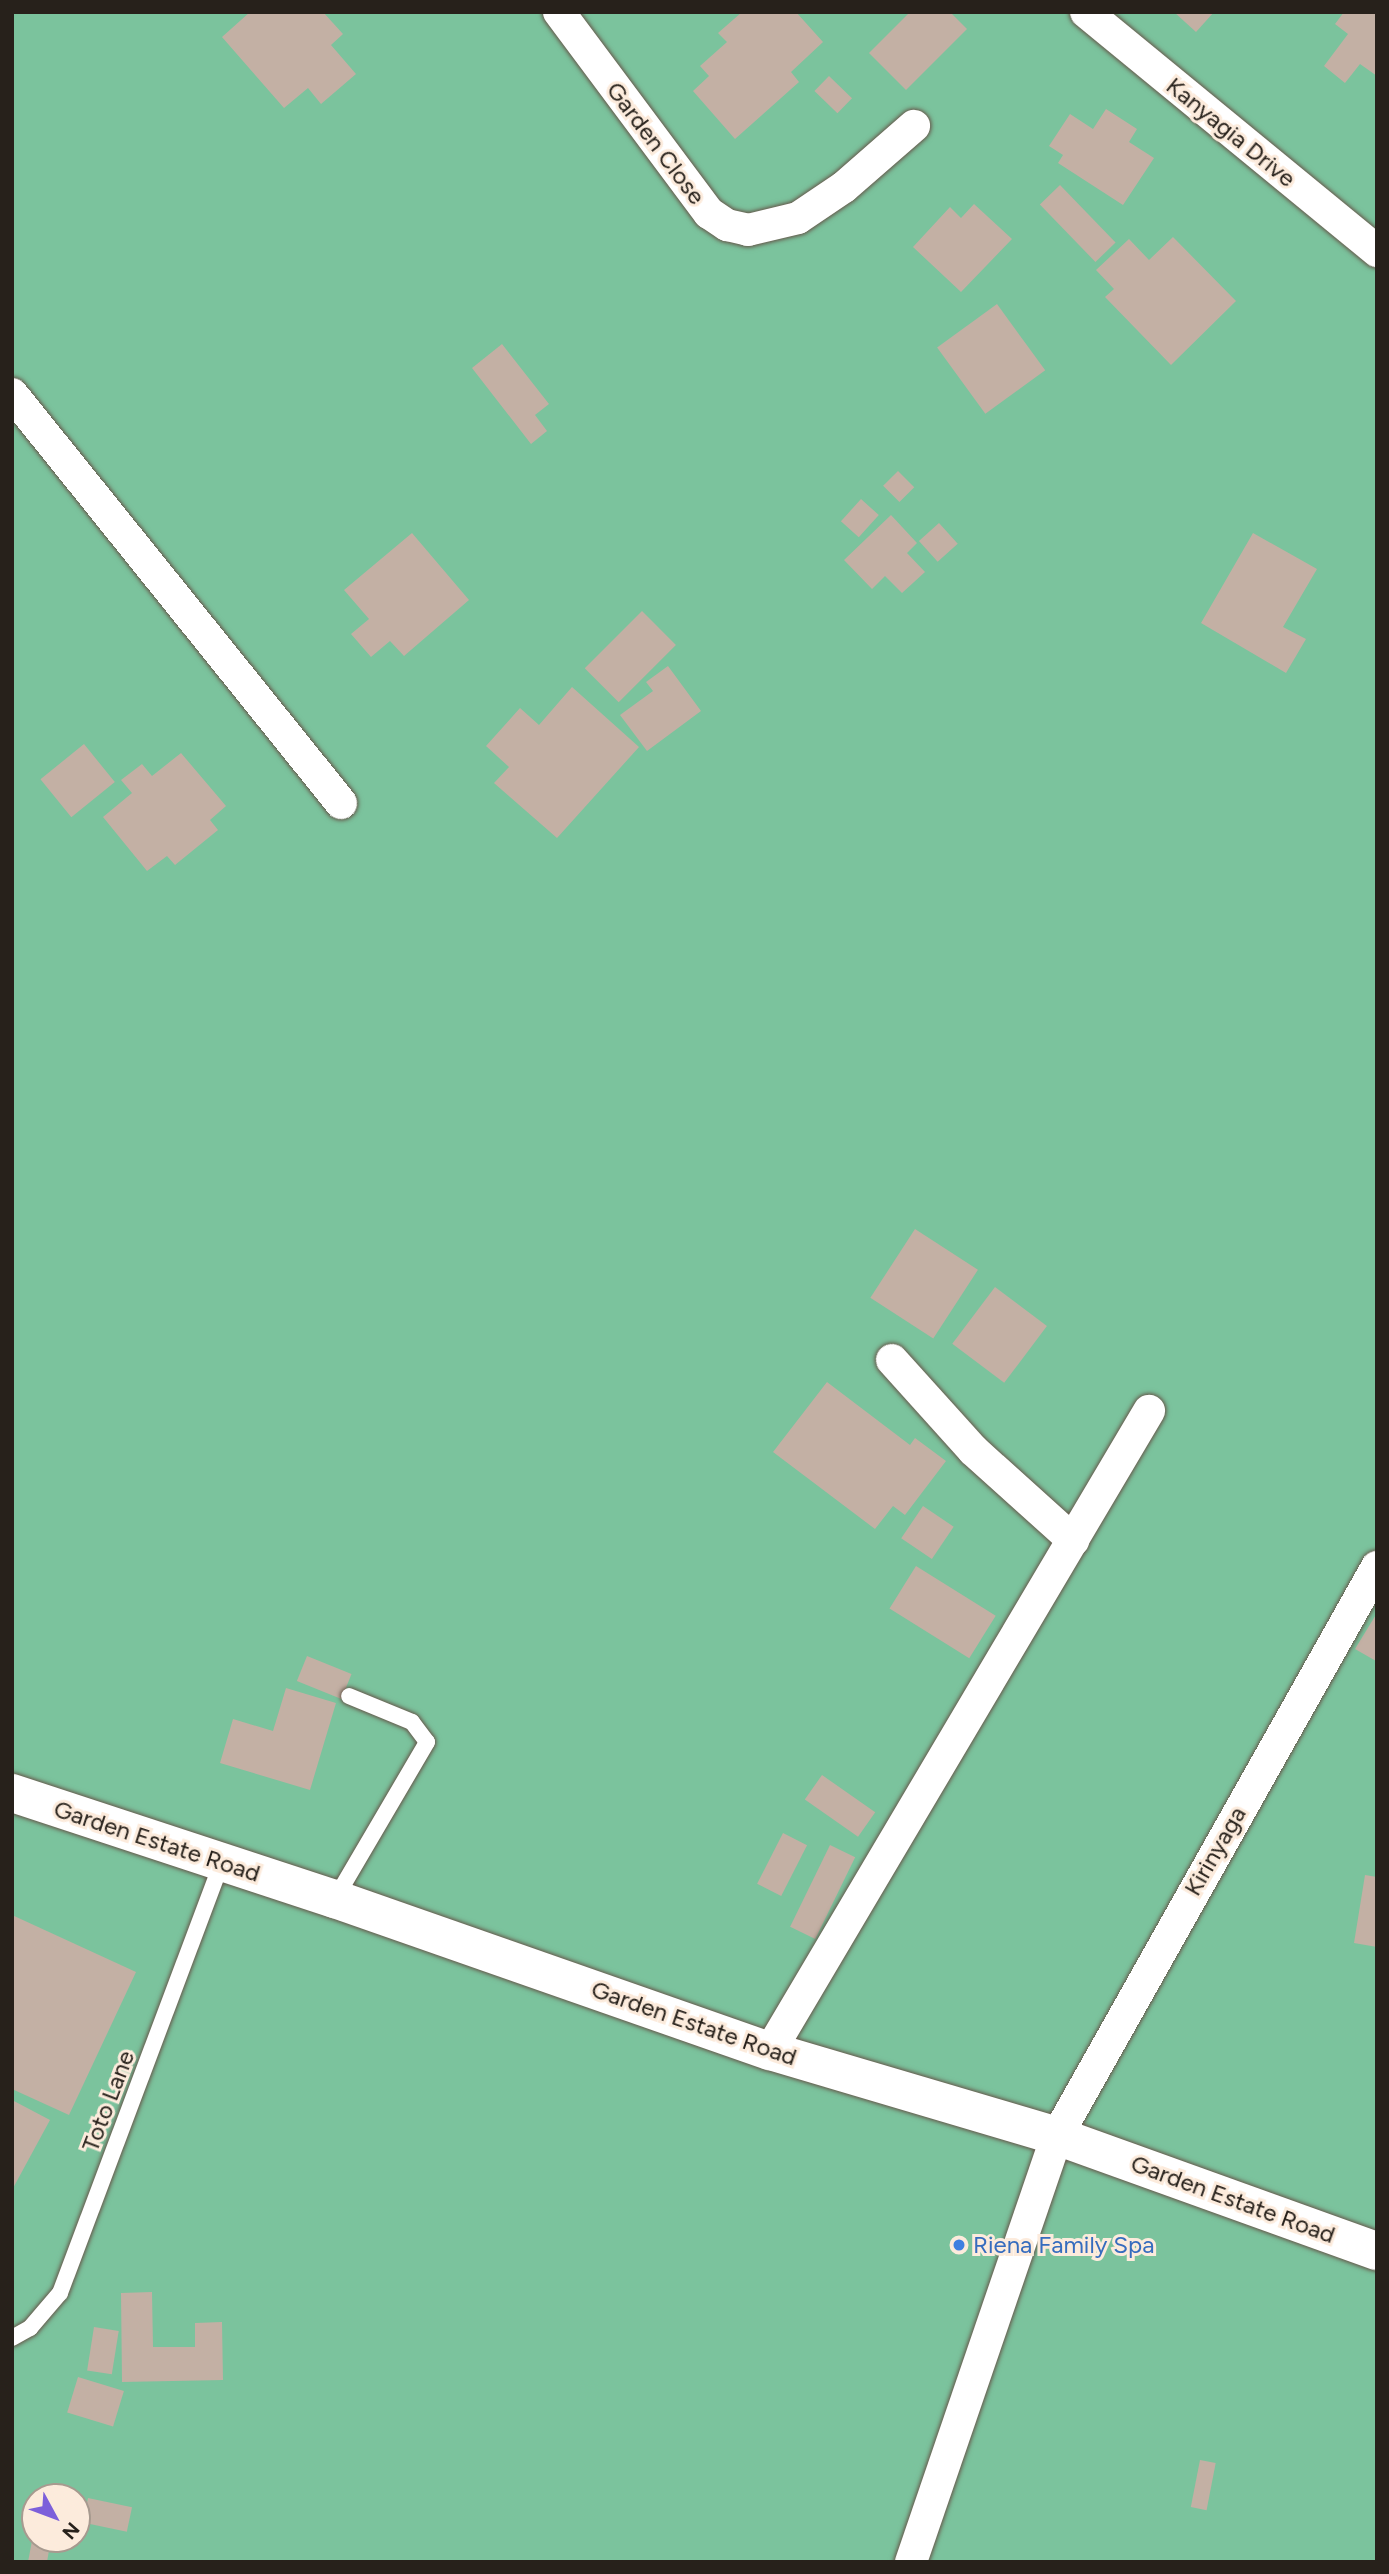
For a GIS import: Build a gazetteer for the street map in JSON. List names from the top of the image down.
{
  "streets": {
    "street": [
      "Kanyagia Drive",
      "Garden Close",
      "Garden Estate Road",
      "Kirinyaga"
    ],
    "lane": ["Toto Lane"]
  },
  "crossings": [
    ["Garden Estate Road", "Kirinyaga"],
    ["Garden Estate Road", "Toto Lane"]
  ],
  "places": ["Riena Family Spa"],
  "north": "bottom right"
}
